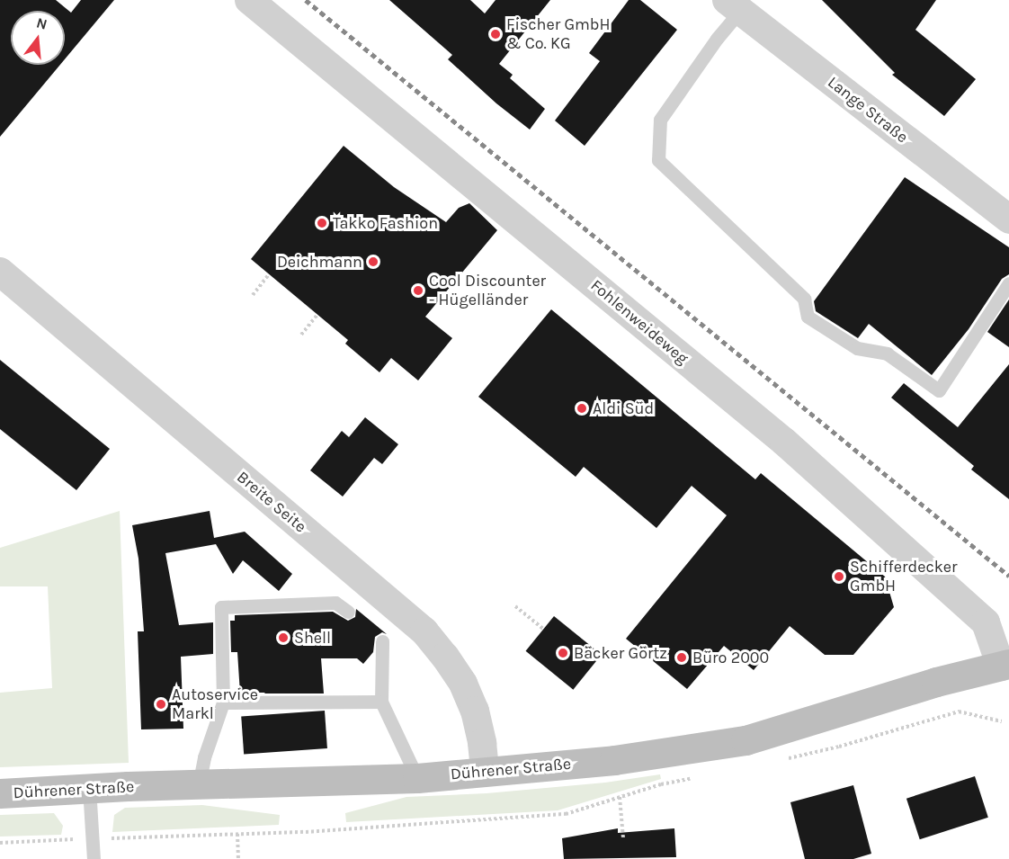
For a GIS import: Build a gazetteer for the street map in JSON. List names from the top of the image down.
{
  "streets": {
    "main road": ["Dührener Straße"],
    "street": ["Lange Straße", "Fohlenweideweg", "Breite Seite"]
  },
  "crossings": [
    ["Fohlenweideweg", "Dührener Straße"],
    ["Breite Seite", "Dührener Straße"]
  ],
  "places": [
    "Fischer GmbH & Co. KG",
    "Takko Fashion",
    "Deichmann",
    "Cool Discounter - Hügelländer",
    "Aldi Süd",
    "Schifferdecker GmbH",
    "Shell",
    "Bäcker Görtz",
    "Büro 2000",
    "Autoservice Markl"
  ],
  "north": "top"
}
